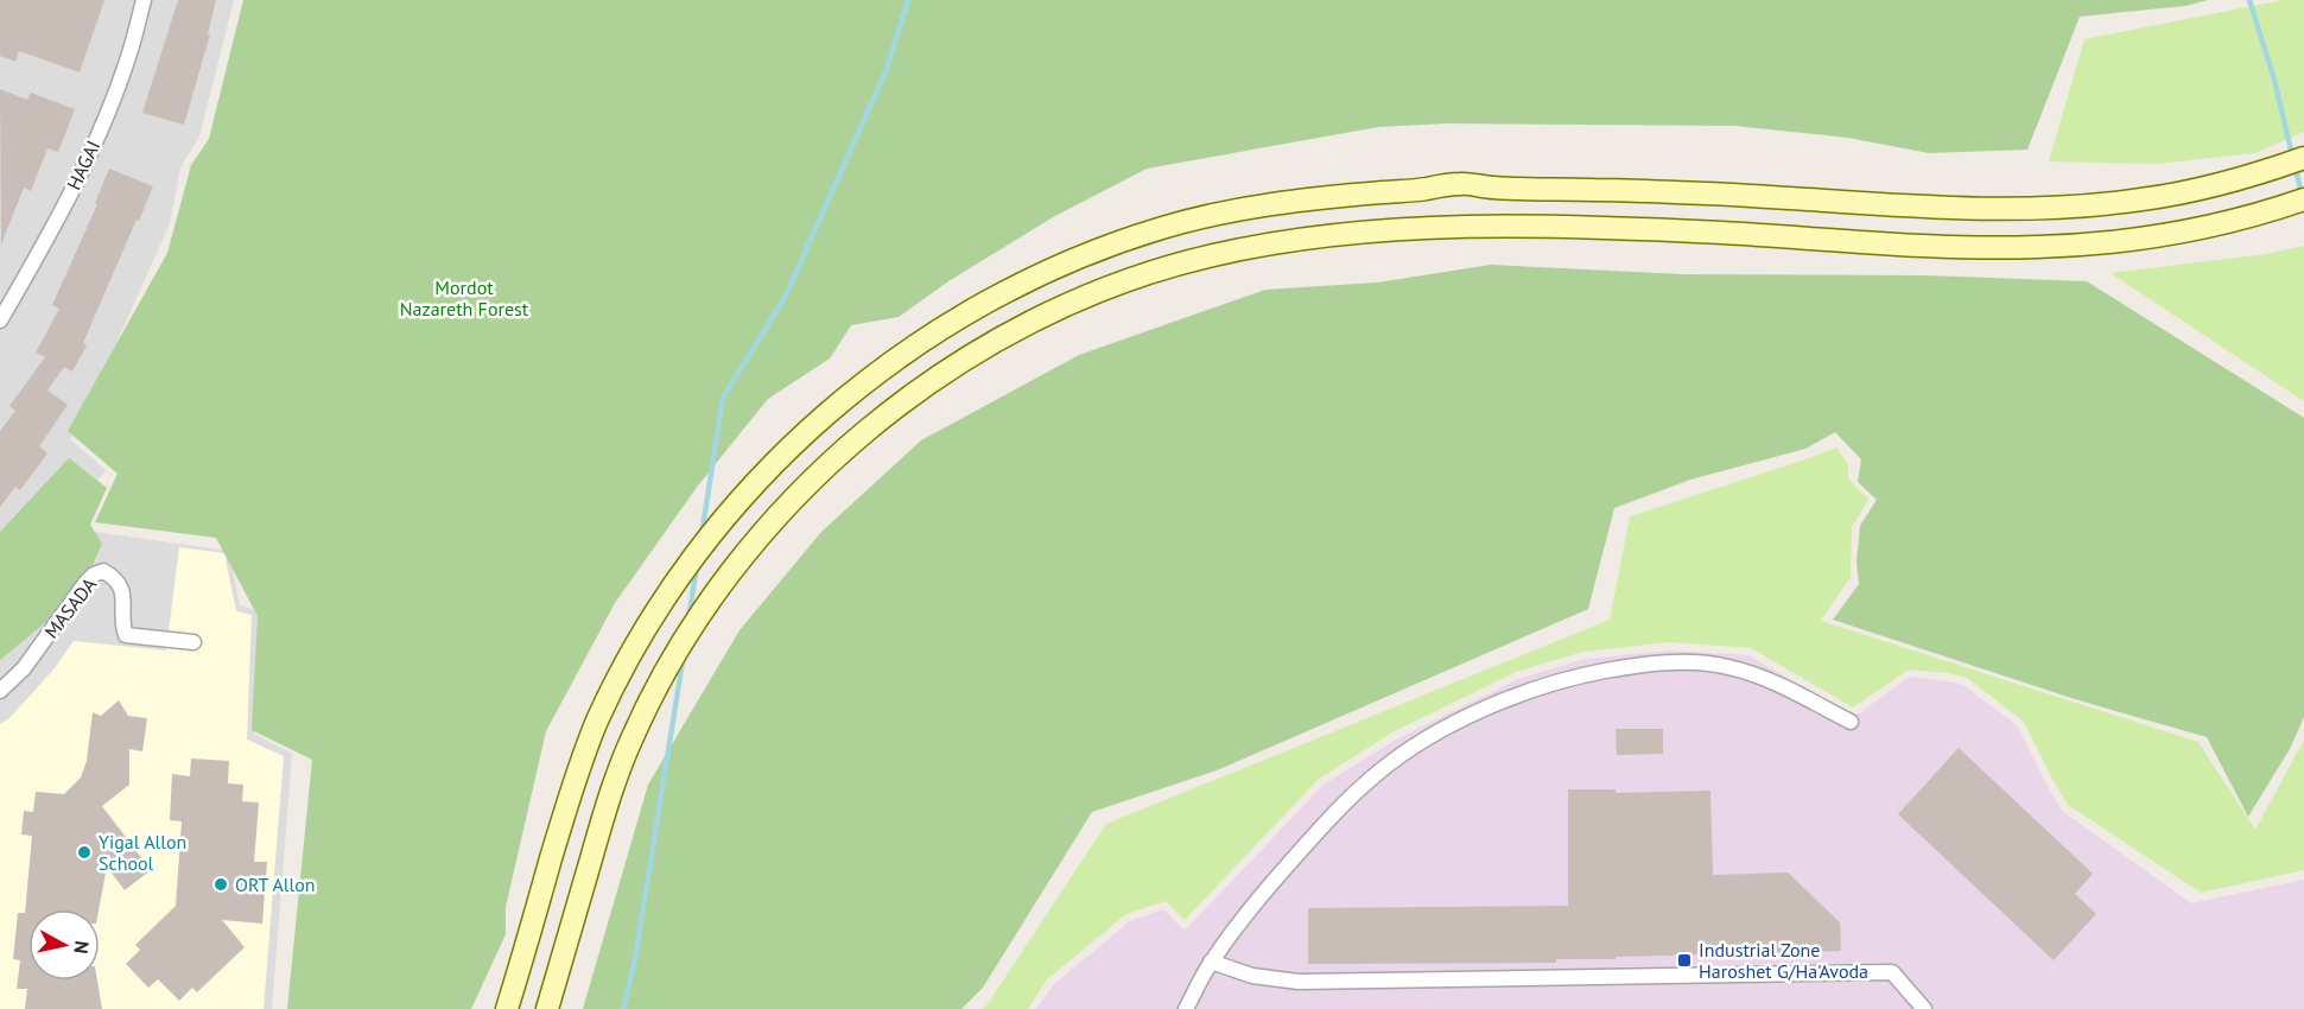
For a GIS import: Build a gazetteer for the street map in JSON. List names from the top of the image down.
{
  "streets": {
    "street": ["HAGAI", "MASADA"]
  },
  "parks": ["Mordot Nazareth Forest"],
  "places": {
    "other": ["Yigal Allon School", "ORT Allon"],
    "transit": ["Industrial Zone Haroshet G/Ha'Avoda"]
  },
  "north": "right"
}
